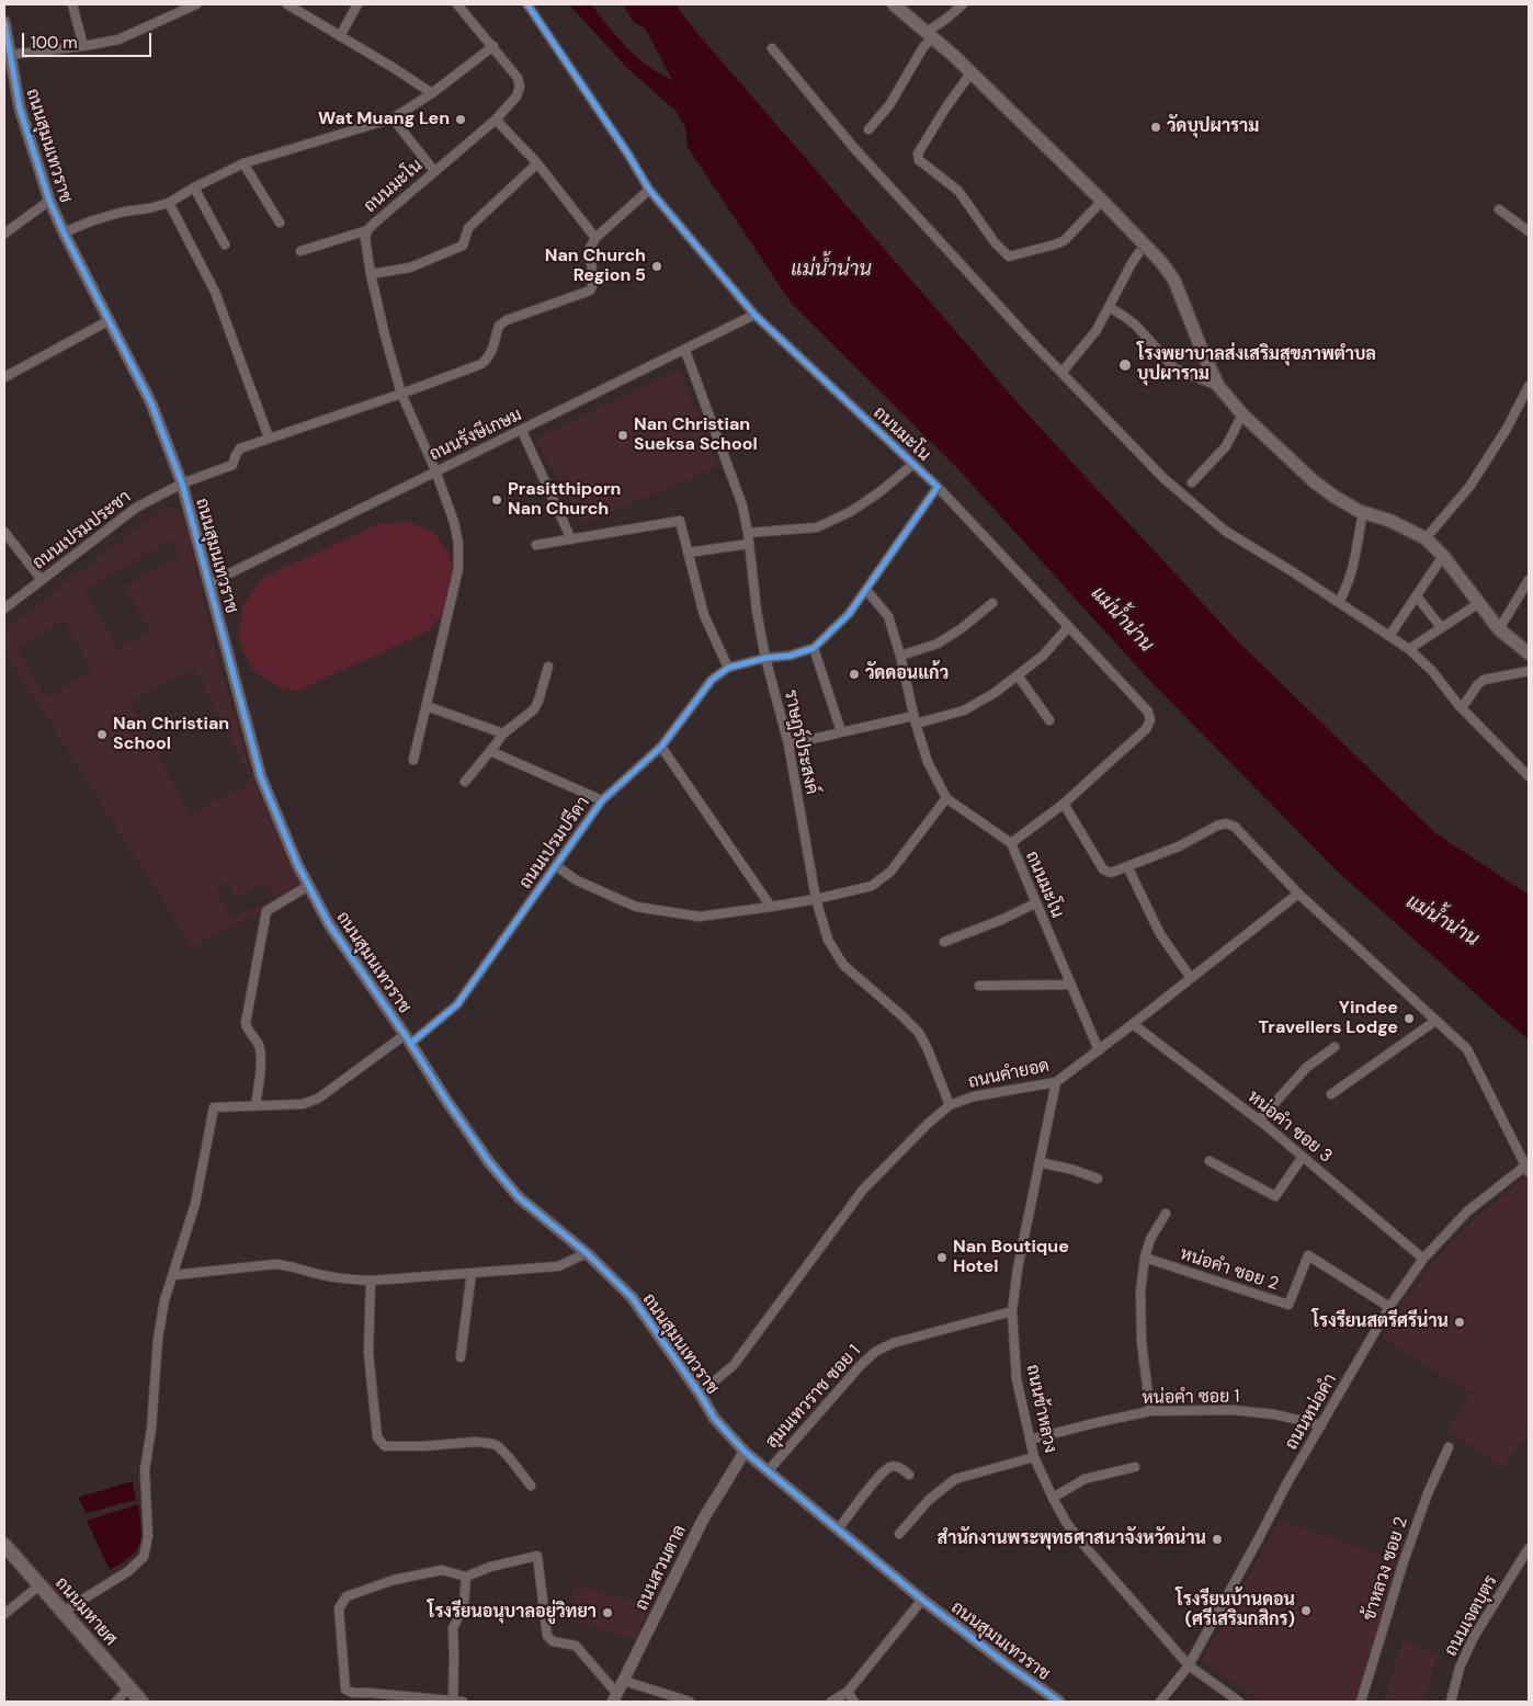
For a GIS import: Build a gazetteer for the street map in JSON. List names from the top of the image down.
{
  "streets": {
    "main road": ["ถนนมหายศ"],
    "street": [
      "ถนนสุมนเทวราช",
      "ถนนมะโน",
      "ถนนรังษีเกษม",
      "ถนนเปรมประชา",
      "ราษฎร์ประสงค์",
      "ถนนเปรมปรีดา",
      "ถนนคำยอด",
      "หน่อคำ ซอย 3",
      "หน่อคำ ซอย 2",
      "สุมนเทวราช ซอย 1",
      "หน่อคำ ซอย 1",
      "ถนนข้าหลวง",
      "ถนนหน่อคำ",
      "ถนนสวนตาล",
      "ข้าหลวง ซอย 2",
      "ถนนเจตบุตร"
    ]
  },
  "crossings": [
    ["ถนนสุมนเทวราช", "ถนนรังษีเกษม"],
    ["ถนนสุมนเทวราช", "ถนนเปรมประชา"],
    ["ถนนสุมนเทวราช", "ถนนเปรมปรีดา"],
    ["ถนนสุมนเทวราช", "ถนนคำยอด"],
    ["ถนนสุมนเทวราช", "สุมนเทวราช ซอย 1"],
    ["ถนนสุมนเทวราช", "ถนนสวนตาล"],
    ["ถนนมะโน", "ถนนรังษีเกษม"],
    ["ถนนมะโน", "ถนนเปรมประชา"],
    ["ถนนมะโน", "ถนนเปรมปรีดา"],
    ["ถนนมะโน", "ถนนคำยอด"],
    ["ถนนรังษีเกษม", "ราษฎร์ประสงค์"],
    ["ราษฎร์ประสงค์", "ถนนเปรมปรีดา"],
    ["ราษฎร์ประสงค์", "ถนนคำยอด"],
    ["ถนนคำยอด", "หน่อคำ ซอย 3"],
    ["ถนนคำยอด", "ถนนข้าหลวง"],
    ["หน่อคำ ซอย 3", "ถนนหน่อคำ"],
    ["หน่อคำ ซอย 2", "ถนนหน่อคำ"],
    ["สุมนเทวราช ซอย 1", "ถนนข้าหลวง"],
    ["หน่อคำ ซอย 1", "ถนนข้าหลวง"],
    ["หน่อคำ ซอย 1", "ถนนหน่อคำ"],
    ["ถนนข้าหลวง", "ถนนหน่อคำ"]
  ],
  "water": ["แม่น้ำน่าน"],
  "places": [
    "Wat Muang Len",
    "วัดบุปผาราม",
    "Nan Church Region 5",
    "โรงพยาบาลส่งเสริมสุขภาพตำบล บุปผาราม",
    "Nan Christian Sueksa School",
    "Prasitthiporn Nan Church",
    "วัดดอนแก้ว",
    "Nan Christian School",
    "Yindee Travellers Lodge",
    "Nan Boutique Hotel",
    "โรงรียนสตรีศรีน่าน",
    "สำนักงานพระพุทธศาสนาจังหวัดน่าน",
    "โรงรียนบ้านดอน (ศรีเสริมกสิกร)",
    "โรงรียนอนุบาลอยู่วิทยา"
  ],
  "scale_bar": "100 m"
}
